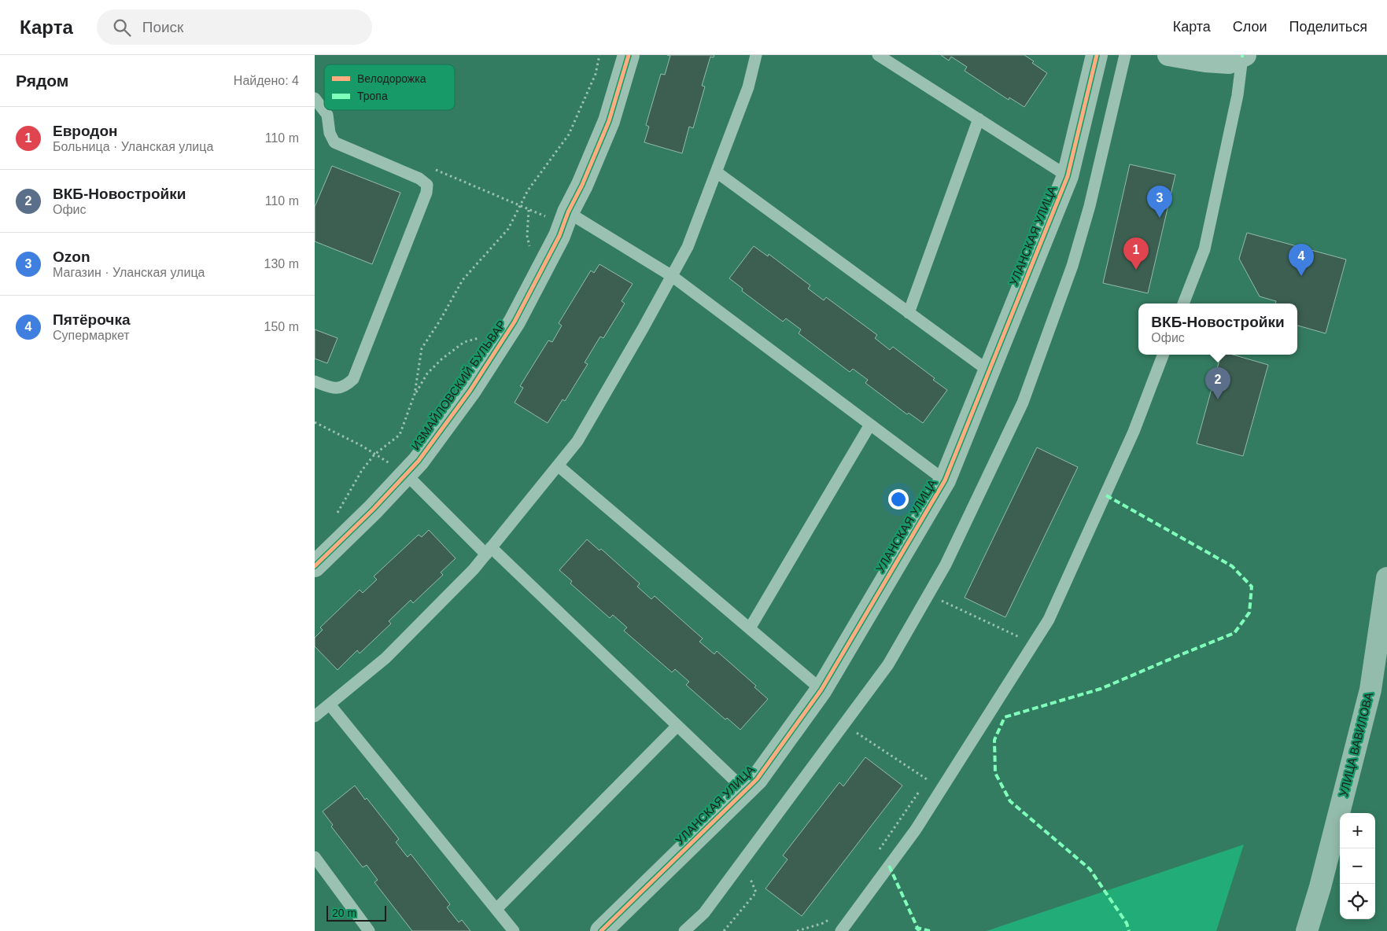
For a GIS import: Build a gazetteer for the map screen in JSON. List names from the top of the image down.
{
  "streets": {
    "street": ["УЛАНСКАЯ УЛИЦА", "ИЗМАЙЛОВСКИЙ БУЛЬВАР", "УЛИЦА ВАВИЛОВА"]
  },
  "legend": ["Велодорожка", "Тропа"],
  "scale_bar": "20 m",
  "page": {
    "header": "Карта",
    "search": "Поиск",
    "nav": ["Карта", "Слои", "Поделиться"],
    "heading": ["Рядом", "Найдено: 4"],
    "list": [
      {
        "mark": "1",
        "name": "Евродон",
        "note": "Больница · Уланская улица",
        "value": "110 m"
      },
      {
        "mark": "2",
        "name": "ВКБ-Новостройки",
        "note": "Офис",
        "value": "110 m"
      },
      {
        "mark": "3",
        "name": "Ozon",
        "note": "Магазин · Уланская улица",
        "value": "130 m"
      },
      {
        "mark": "4",
        "name": "Пятёрочка",
        "note": "Супермаркет",
        "value": "150 m"
      }
    ],
    "pins": [
      "3",
      "1",
      "4",
      "2"
    ],
    "popup": ["ВКБ-Новостройки", "Офис"],
    "map_buttons": ["+", "−"],
    "scale": "20 m"
  }
}
